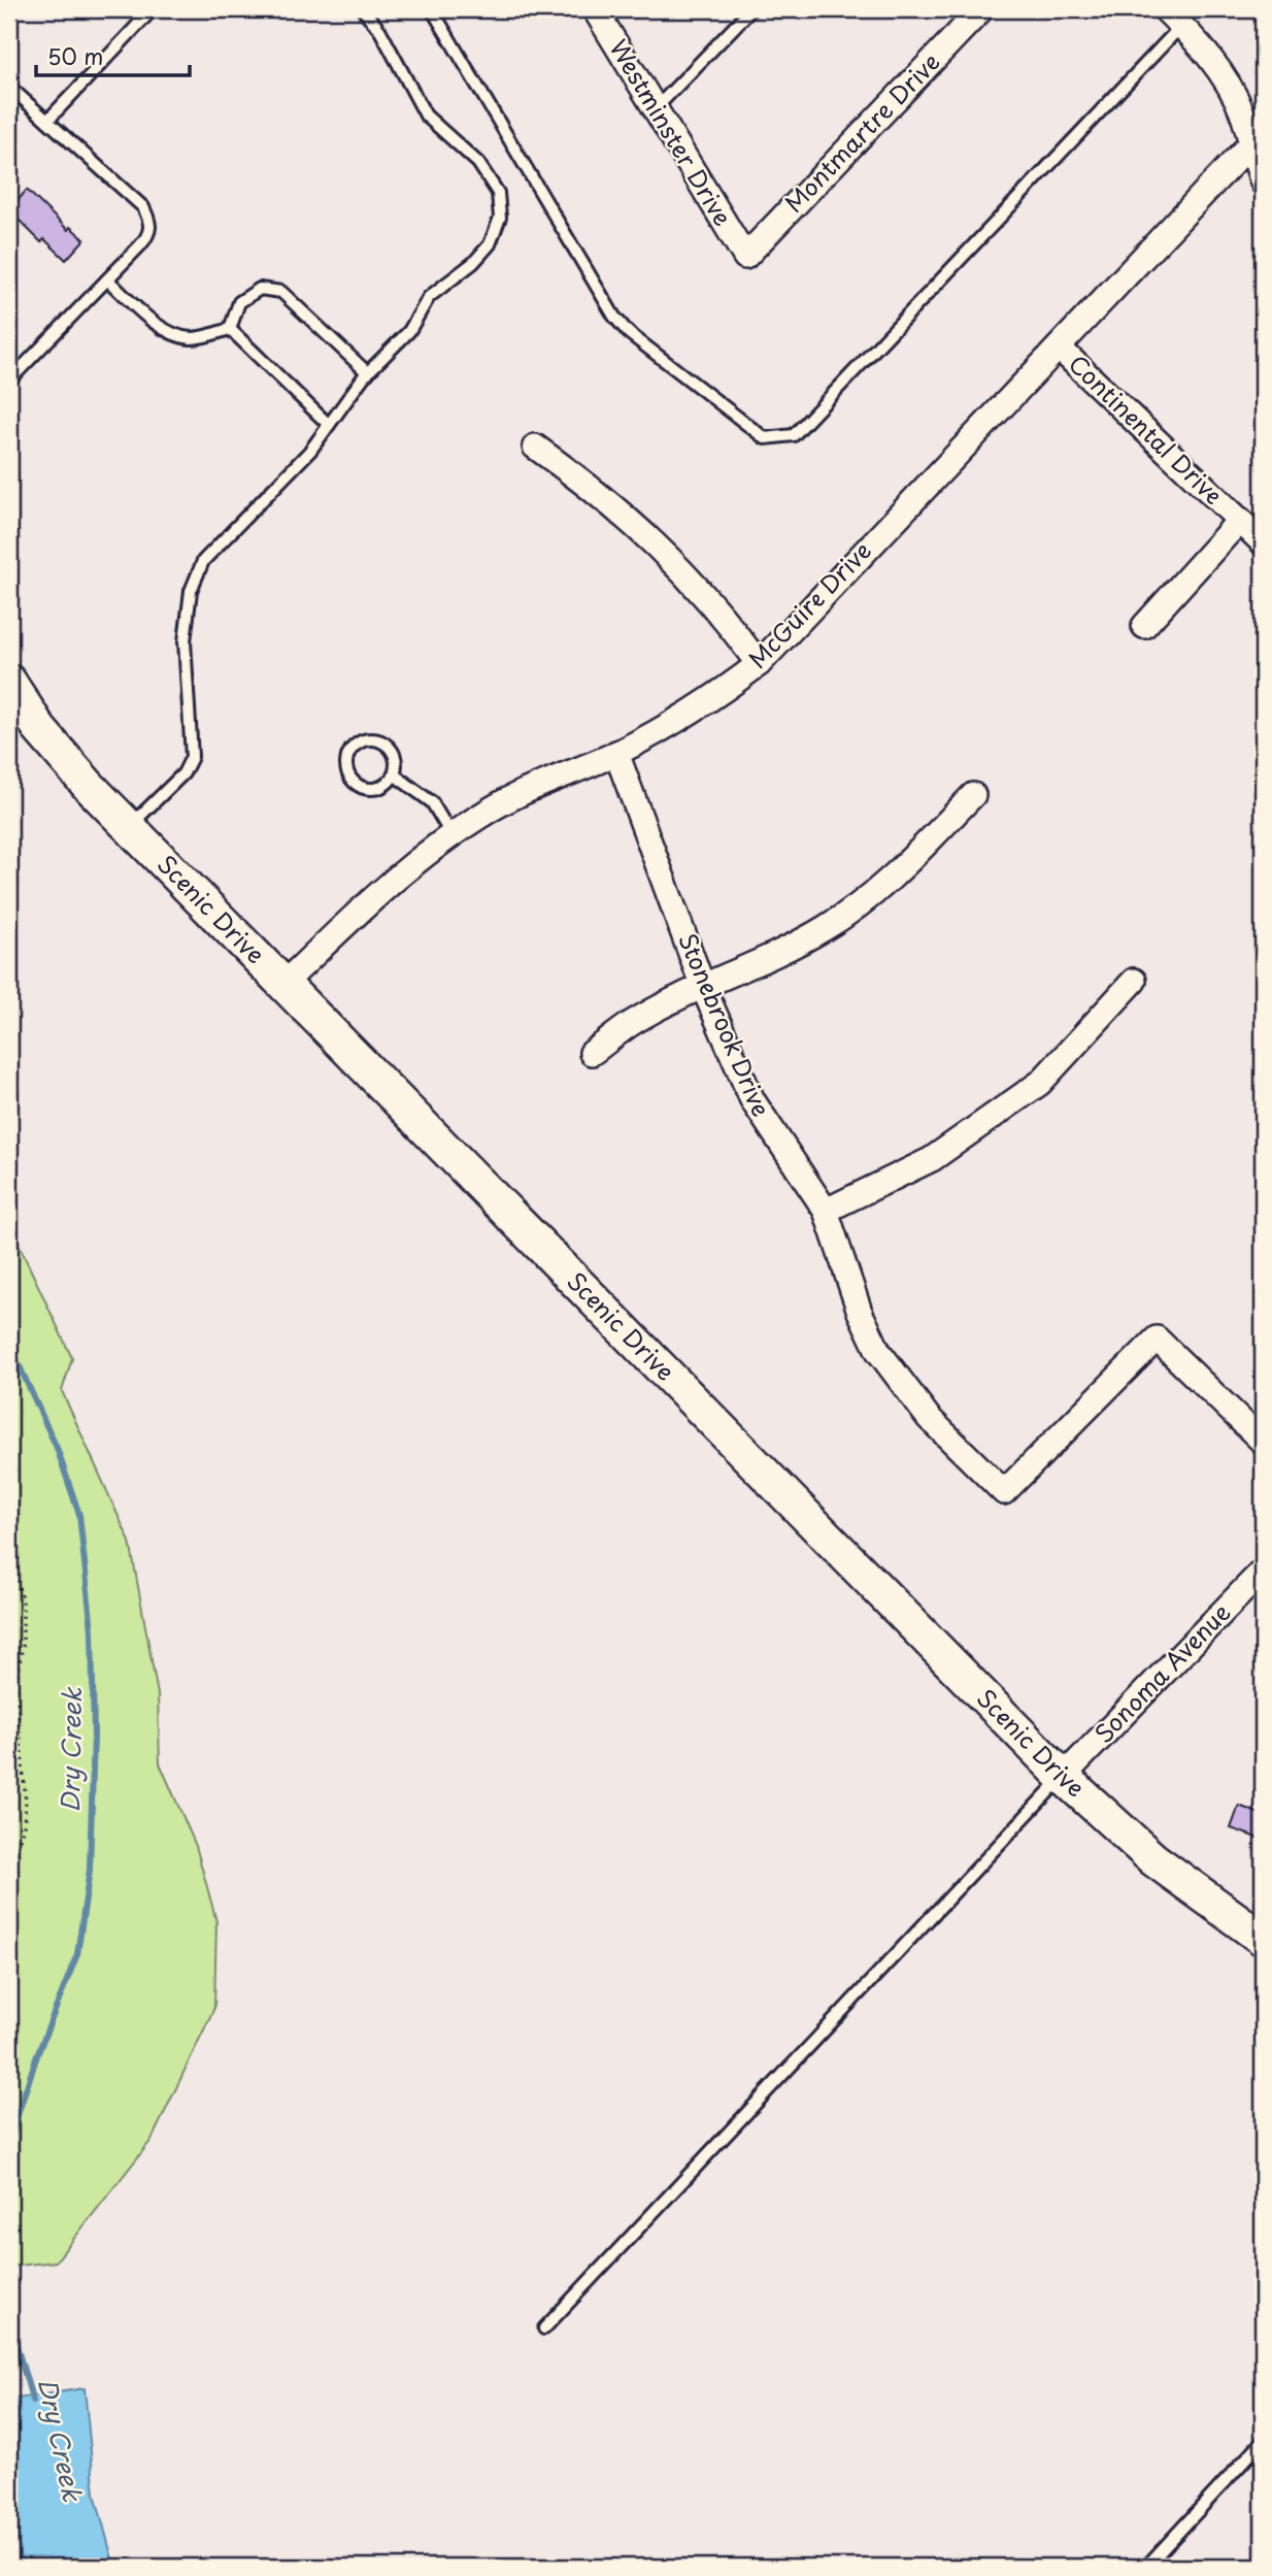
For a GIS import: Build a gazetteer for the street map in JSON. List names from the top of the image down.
{
  "streets": {
    "main road": ["Scenic Drive"],
    "street": [
      "Westminster Drive",
      "Montmartre Drive",
      "Continental Drive",
      "McGuire Drive",
      "Stonebrook Drive",
      "Sonoma Avenue"
    ]
  },
  "crossings": [
    ["Westminster Drive", "Montmartre Drive"],
    ["Continental Drive", "McGuire Drive"],
    ["McGuire Drive", "Scenic Drive"],
    ["McGuire Drive", "Stonebrook Drive"],
    ["Scenic Drive", "Sonoma Avenue"]
  ],
  "water": ["Dry Creek"],
  "scale_bar": "50 m"
}
